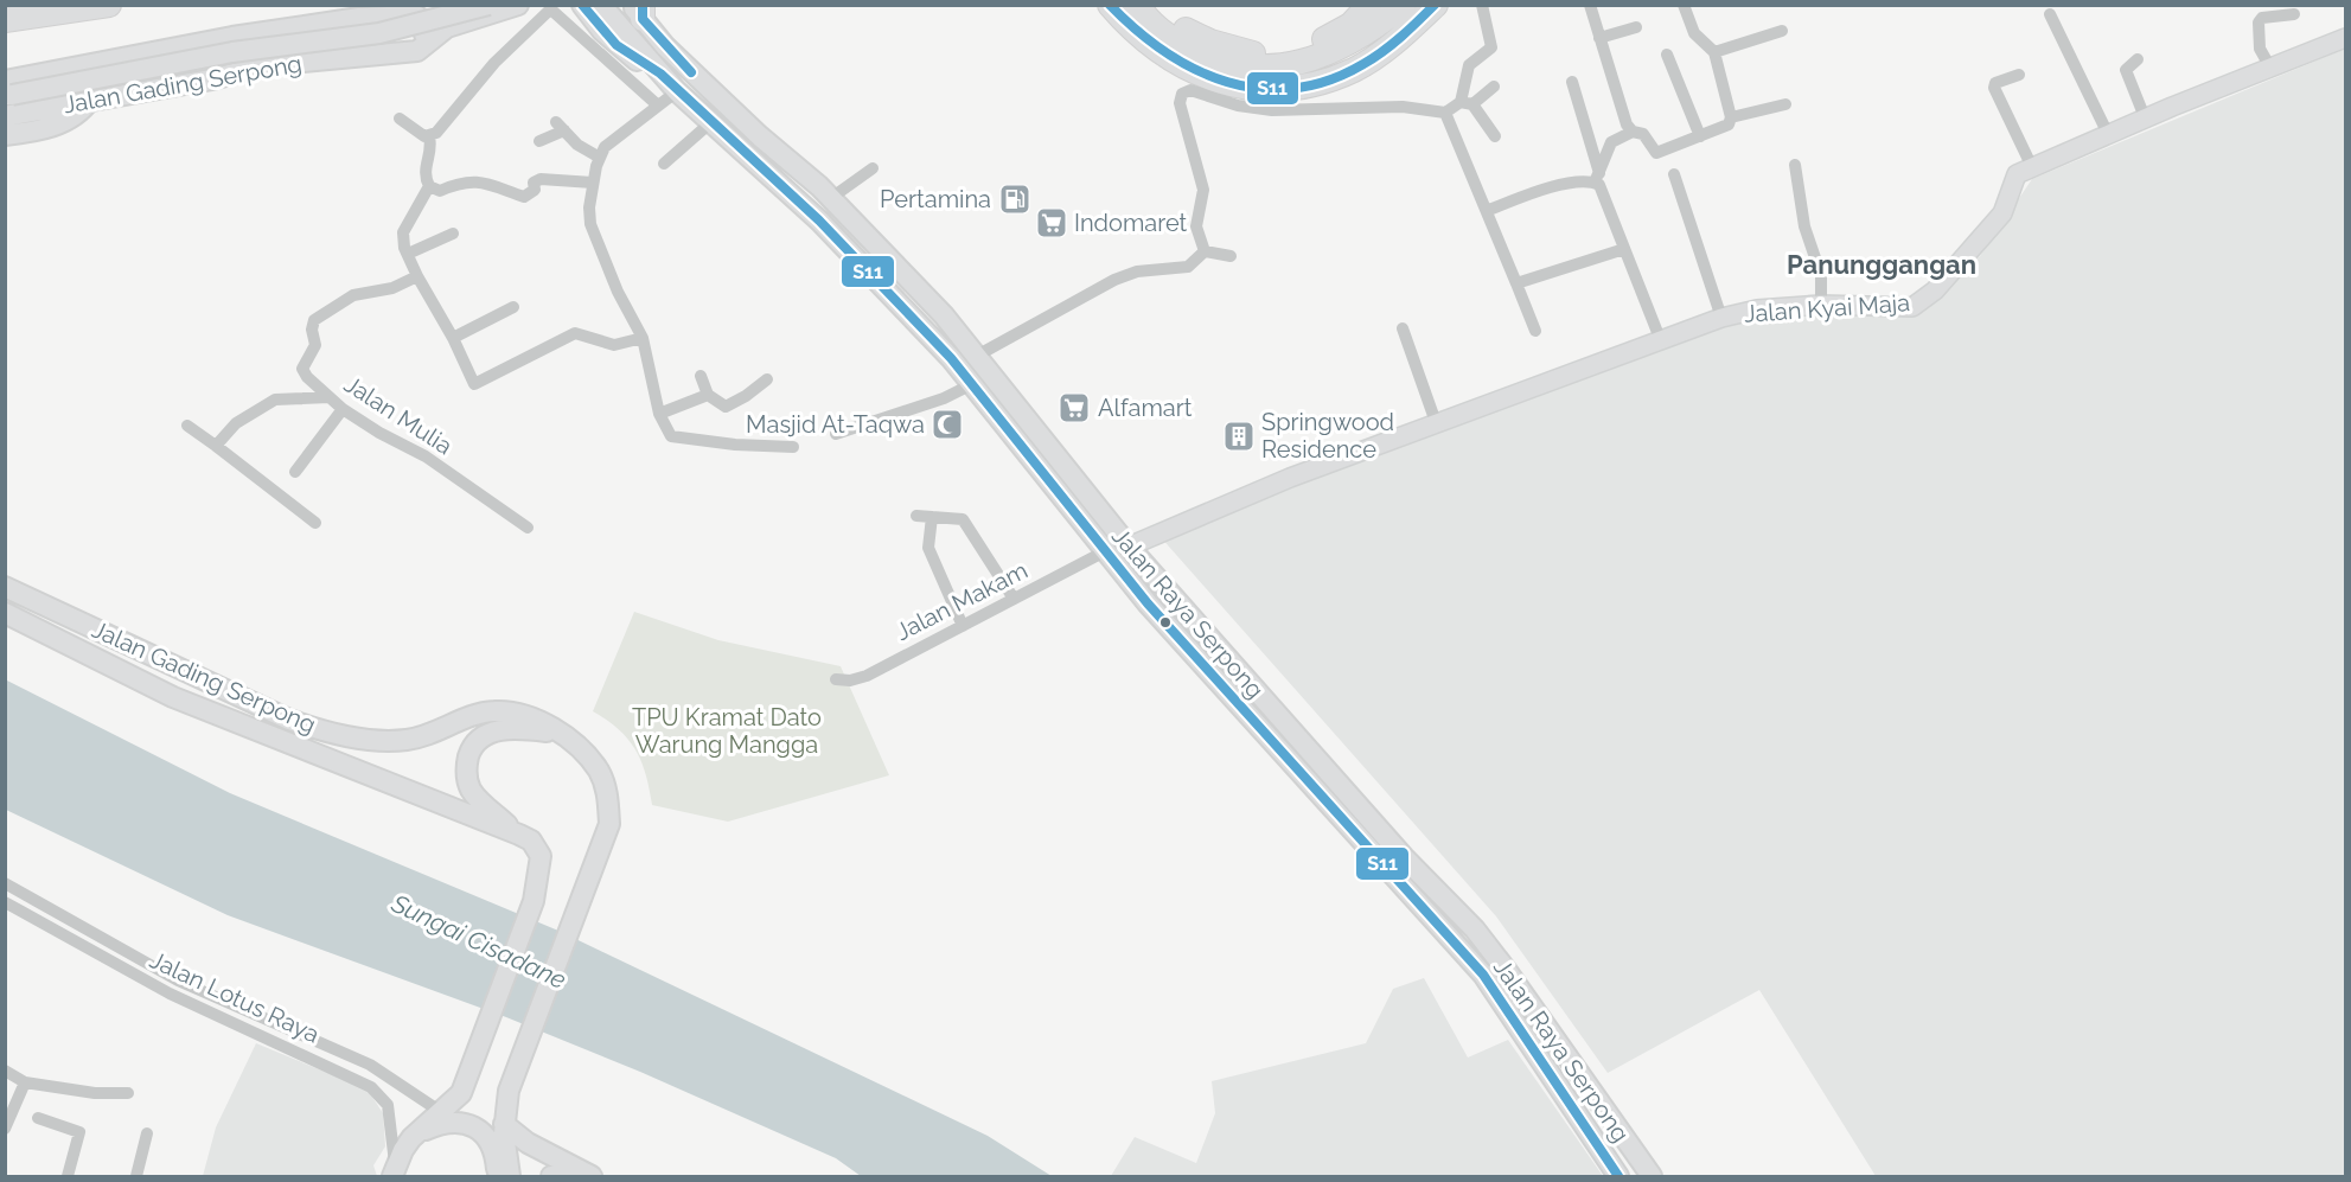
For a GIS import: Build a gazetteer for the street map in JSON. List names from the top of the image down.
{
  "streets": {
    "main road": ["Jalan Gading Serpong", "Jalan Kyai Maja", "Jalan Raya Serpong"],
    "street": ["Jalan Mulia", "Jalan Makam", "Jalan Lotus Raya"]
  },
  "crossings": [
    ["Jalan Gading Serpong", "Jalan Lotus Raya"],
    ["Jalan Kyai Maja", "Jalan Raya Serpong"]
  ],
  "districts": ["Panunggangan"],
  "water": ["Sungai Cisadane"],
  "parks": ["TPU Kramat Dato Warung Mangga"],
  "places": {
    "fuel station": ["Pertamina"],
    "supermarket": ["Indomaret", "Alfamart"],
    "mosque": ["Masjid At-Taqwa"],
    "building": ["Springwood Residence"]
  },
  "lines": ["transit line S11"]
}
